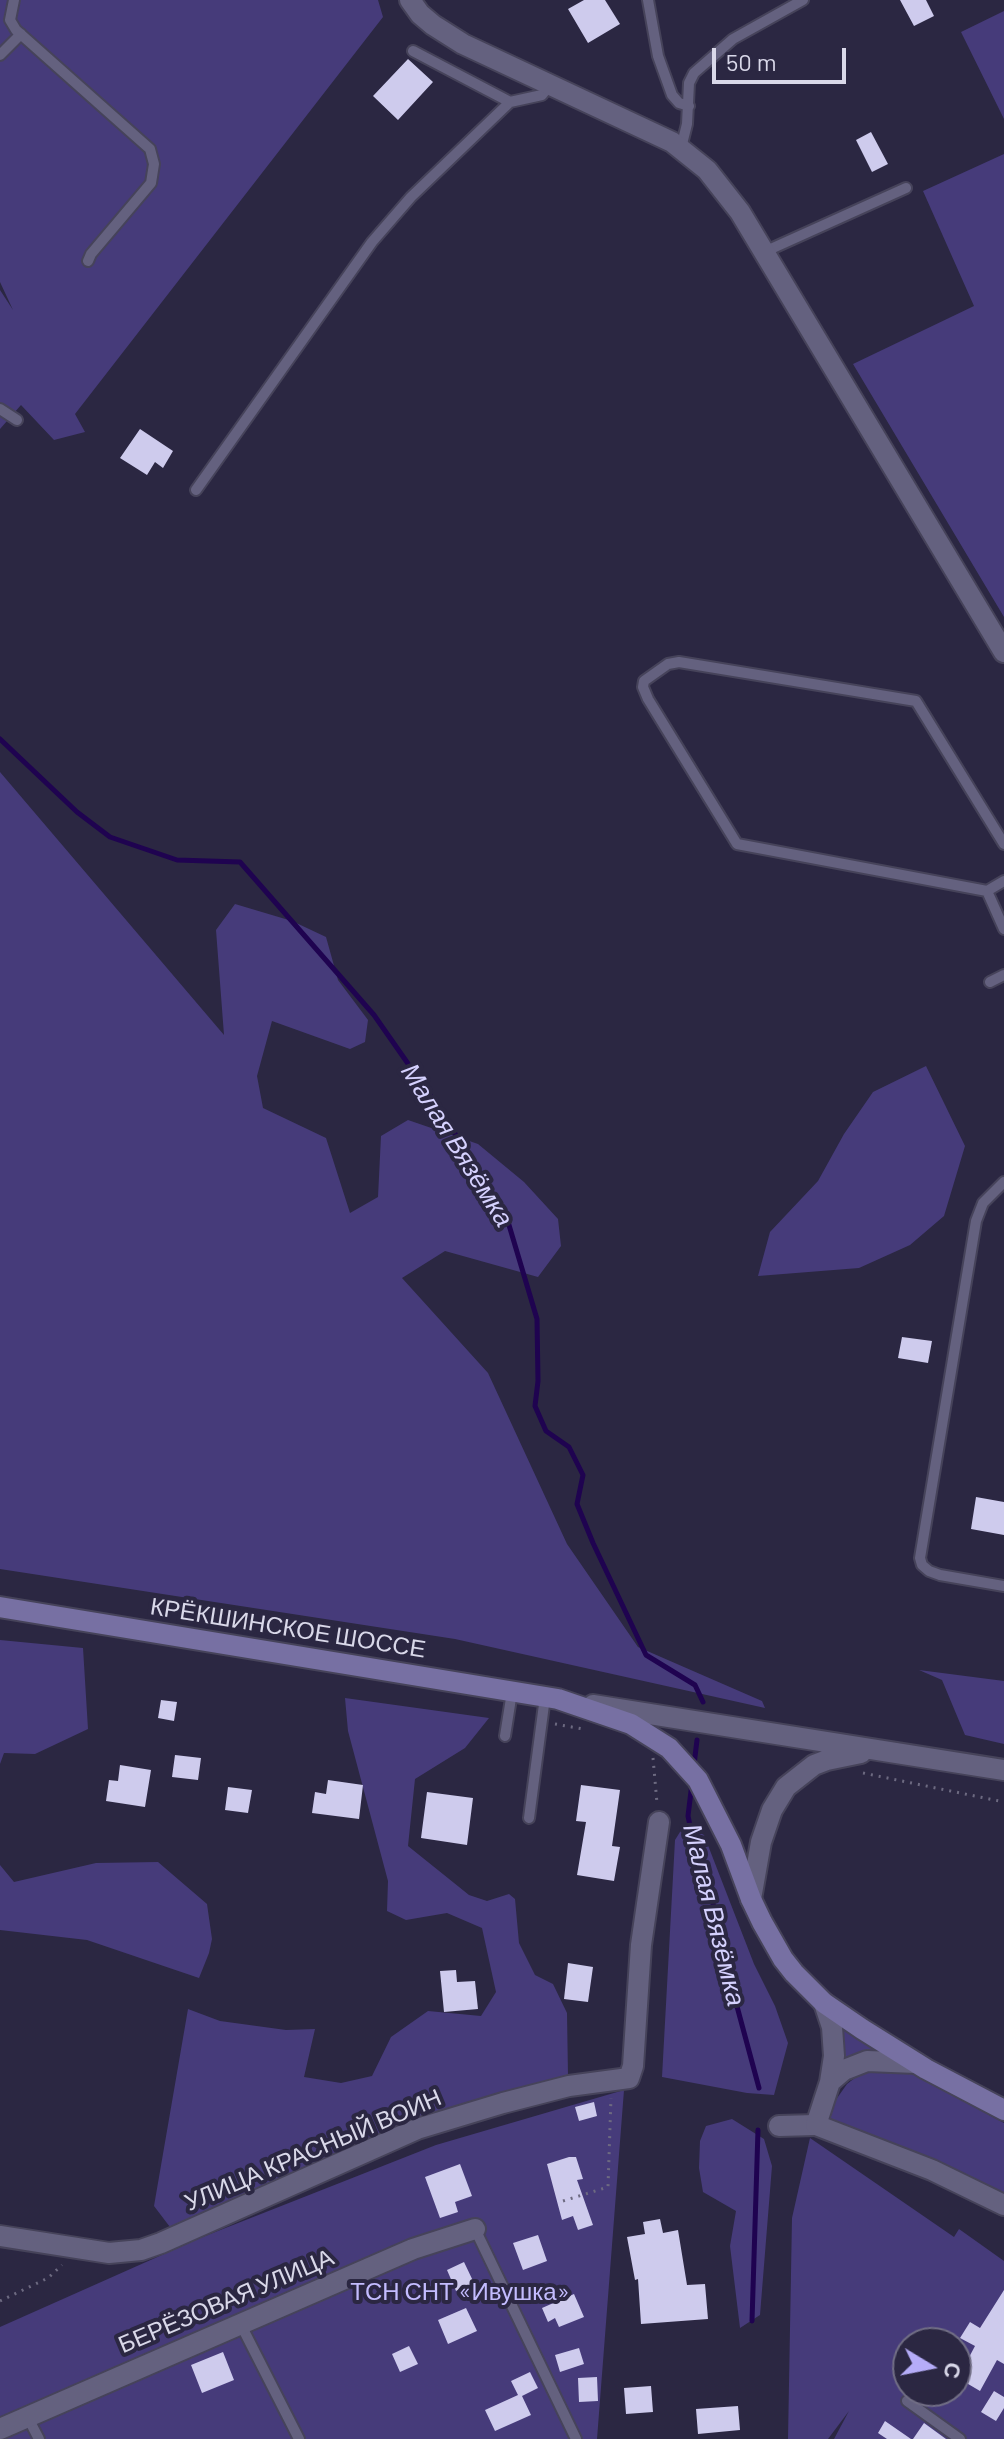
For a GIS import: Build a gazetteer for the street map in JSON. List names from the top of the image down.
{
  "streets": {
    "main road": ["КРЁКШИНСКОЕ ШОССЕ"],
    "street": ["УЛИЦА КРАСНЫЙ ВОИН", "БЕРЁЗОВАЯ УЛИЦА"]
  },
  "water": ["Малая Вязёмка"],
  "parks": ["ТСН СНТ «Ивушка»"],
  "scale_bar": "50 m",
  "north": "right"
}
